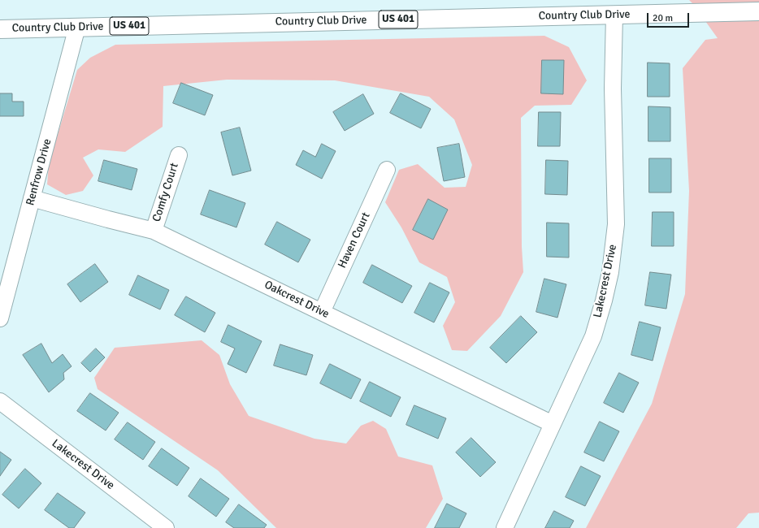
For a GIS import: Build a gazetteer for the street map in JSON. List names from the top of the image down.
{
  "streets": {
    "main road": ["Country Club Drive", "US 401"],
    "street": [
      "Renfrow Drive",
      "Comfy Court",
      "Haven Court",
      "Lakecrest Drive",
      "Oakcrest Drive"
    ]
  },
  "crossings": [
    ["Country Club Drive", "Renfrow Drive"],
    ["Country Club Drive", "Lakecrest Drive"],
    ["Renfrow Drive", "Oakcrest Drive"],
    ["Comfy Court", "Oakcrest Drive"],
    ["Haven Court", "Oakcrest Drive"],
    ["Lakecrest Drive", "Oakcrest Drive"]
  ],
  "scale_bar": "20 m"
}
